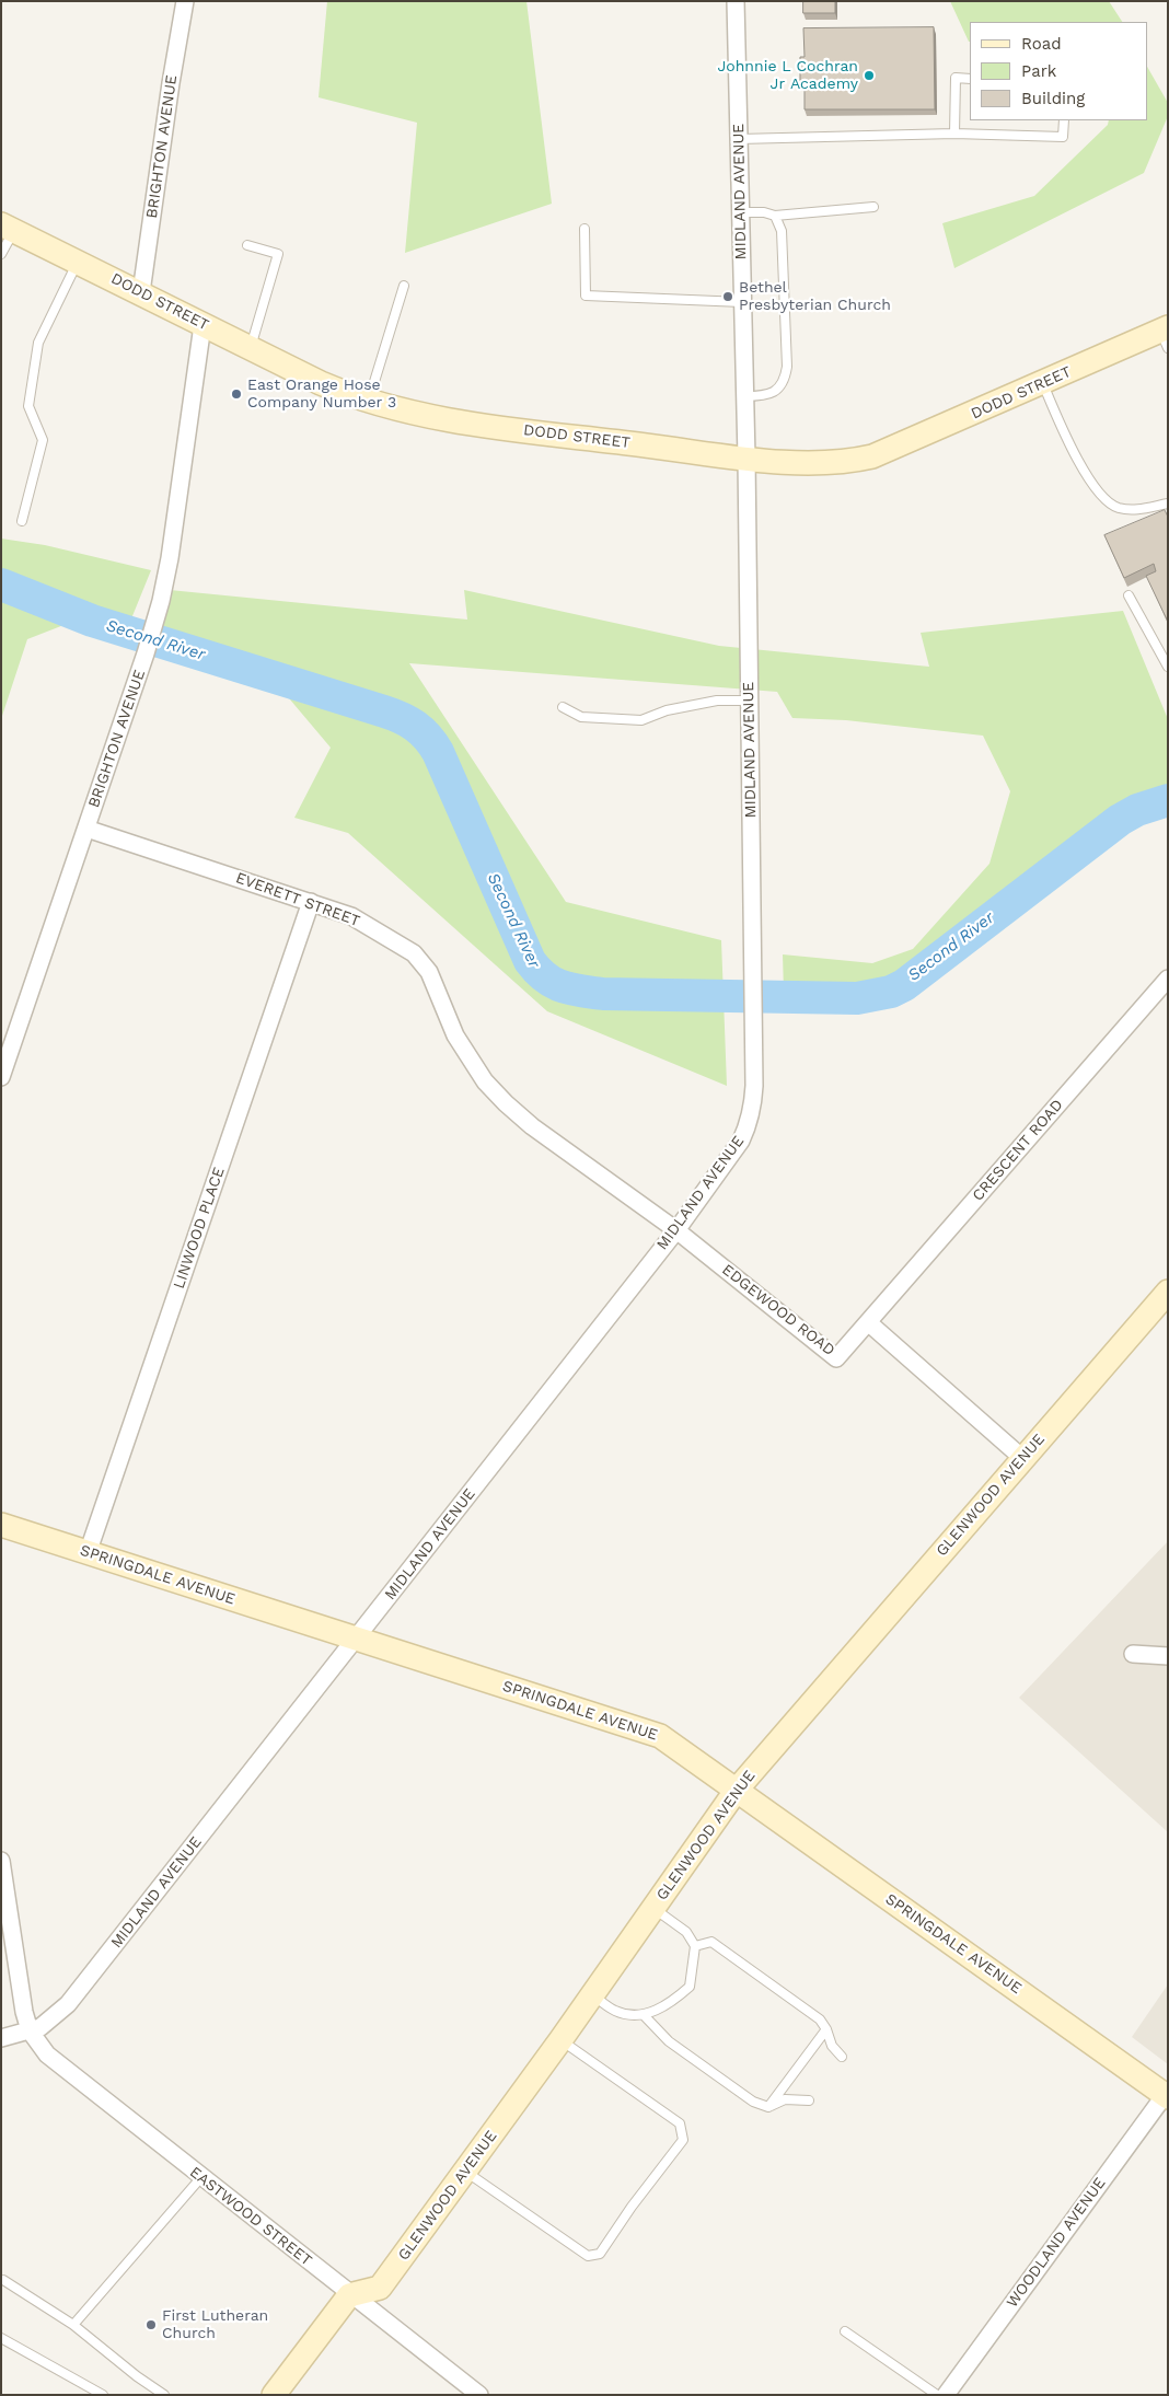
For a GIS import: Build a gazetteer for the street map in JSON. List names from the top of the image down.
{
  "streets": {
    "street": [
      "BRIGHTON AVENUE",
      "MIDLAND AVENUE",
      "DODD STREET",
      "EVERETT STREET",
      "CRESCENT ROAD",
      "LINWOOD PLACE",
      "EDGEWOOD ROAD",
      "GLENWOOD AVENUE",
      "SPRINGDALE AVENUE",
      "EASTWOOD STREET",
      "WOODLAND AVENUE"
    ]
  },
  "crossings": [
    ["BRIGHTON AVENUE", "DODD STREET"],
    ["BRIGHTON AVENUE", "EVERETT STREET"],
    ["MIDLAND AVENUE", "DODD STREET"],
    ["MIDLAND AVENUE", "EVERETT STREET"],
    ["MIDLAND AVENUE", "EDGEWOOD ROAD"],
    ["MIDLAND AVENUE", "SPRINGDALE AVENUE"],
    ["MIDLAND AVENUE", "EASTWOOD STREET"],
    ["EVERETT STREET", "LINWOOD PLACE"],
    ["EVERETT STREET", "EDGEWOOD ROAD"],
    ["CRESCENT ROAD", "EDGEWOOD ROAD"],
    ["LINWOOD PLACE", "SPRINGDALE AVENUE"],
    ["GLENWOOD AVENUE", "SPRINGDALE AVENUE"],
    ["GLENWOOD AVENUE", "EASTWOOD STREET"],
    ["SPRINGDALE AVENUE", "WOODLAND AVENUE"]
  ],
  "water": ["Second River"],
  "places": [
    "Johnnie L Cochran Jr Academy",
    "Bethel Presbyterian Church",
    "East Orange Hose Company Number 3",
    "First Lutheran Church"
  ],
  "legend": ["Road", "Park", "Building"]
}
